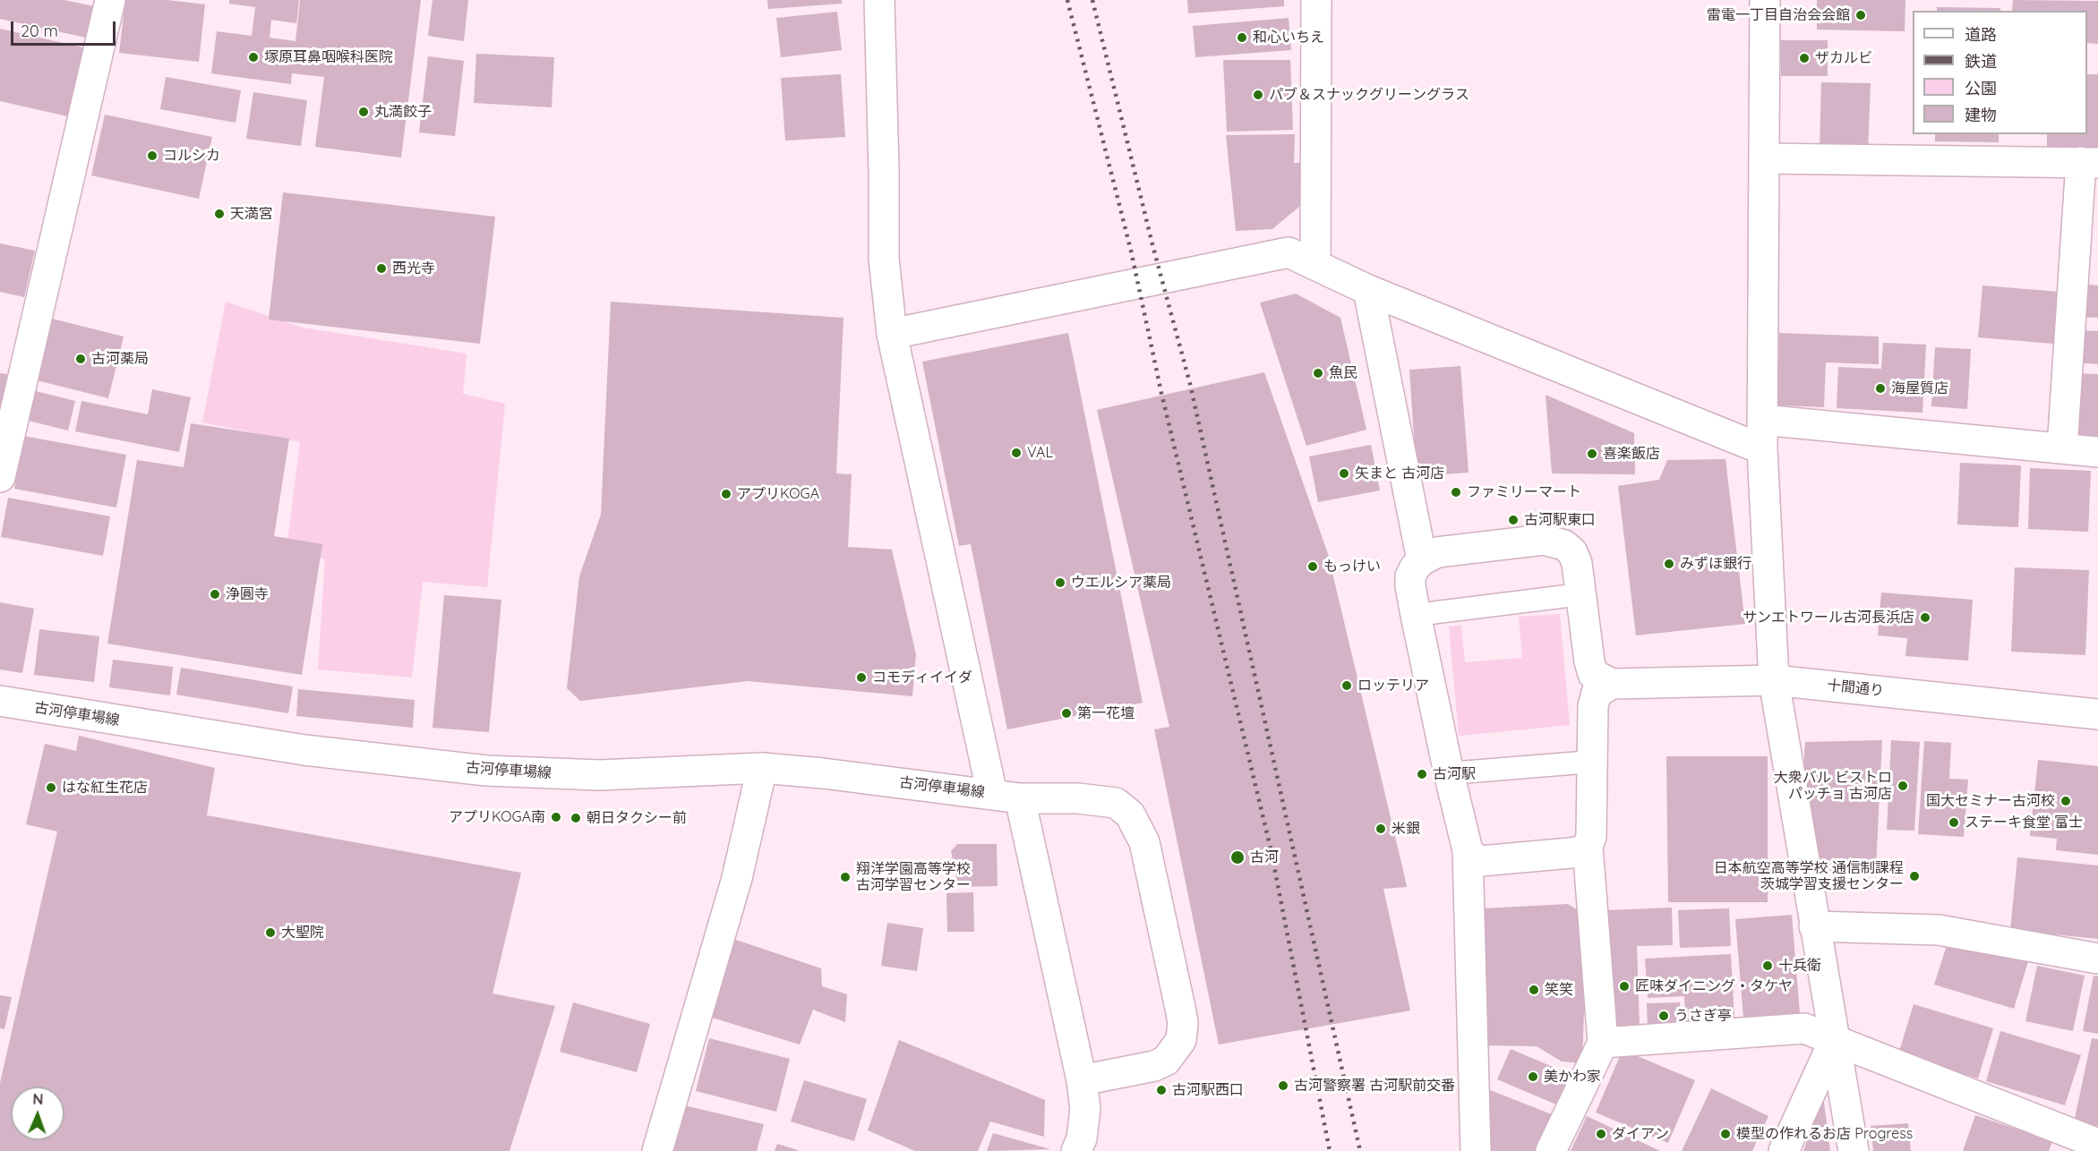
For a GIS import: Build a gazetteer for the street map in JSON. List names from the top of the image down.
{
  "streets": {
    "street": ["十間通り", "古河停車場線"]
  },
  "places": [
    "雷電一丁目自治会会館",
    "和心いちえ",
    "塚原耳鼻咽喉科医院",
    "ザカルビ",
    "パブ＆スナックグリーングラス",
    "丸満餃子",
    "コルシカ",
    "天満宮",
    "西光寺",
    "古河薬局",
    "魚民",
    "海屋質店",
    "VAL",
    "喜楽飯店",
    "矢まと 古河店",
    "ファミリーマート",
    "アプリKOGA",
    "古河駅東口",
    "みずほ銀行",
    "もっけい",
    "ウエルシア薬局",
    "浄圓寺",
    "サンエトワール古河長浜店",
    "コモディイイダ",
    "ロッテリア",
    "第一花壇",
    "古河駅",
    "大衆バル ビストロ パッチョ 古河店",
    "はな紅生花店",
    "国大セミナー古河校",
    "アプリKOGA南",
    "朝日タクシー前",
    "ステーキ食堂 富士",
    "米銀",
    "古河",
    "日本航空高等学校 通信制課程 茨城学習支援センター",
    "翔洋学園高等学校 古河学習センター",
    "大聖院",
    "十兵衛",
    "匠味ダイニング・タケヤ",
    "笑笑",
    "うさぎ亭",
    "美かわ家",
    "古河警察署 古河駅前交番",
    "古河駅西口",
    "ダイアン",
    "模型の作れるお店 Progress"
  ],
  "legend": [
    "道路",
    "鉄道",
    "公園",
    "建物"
  ],
  "scale_bar": "20 m",
  "north": "top"
}
